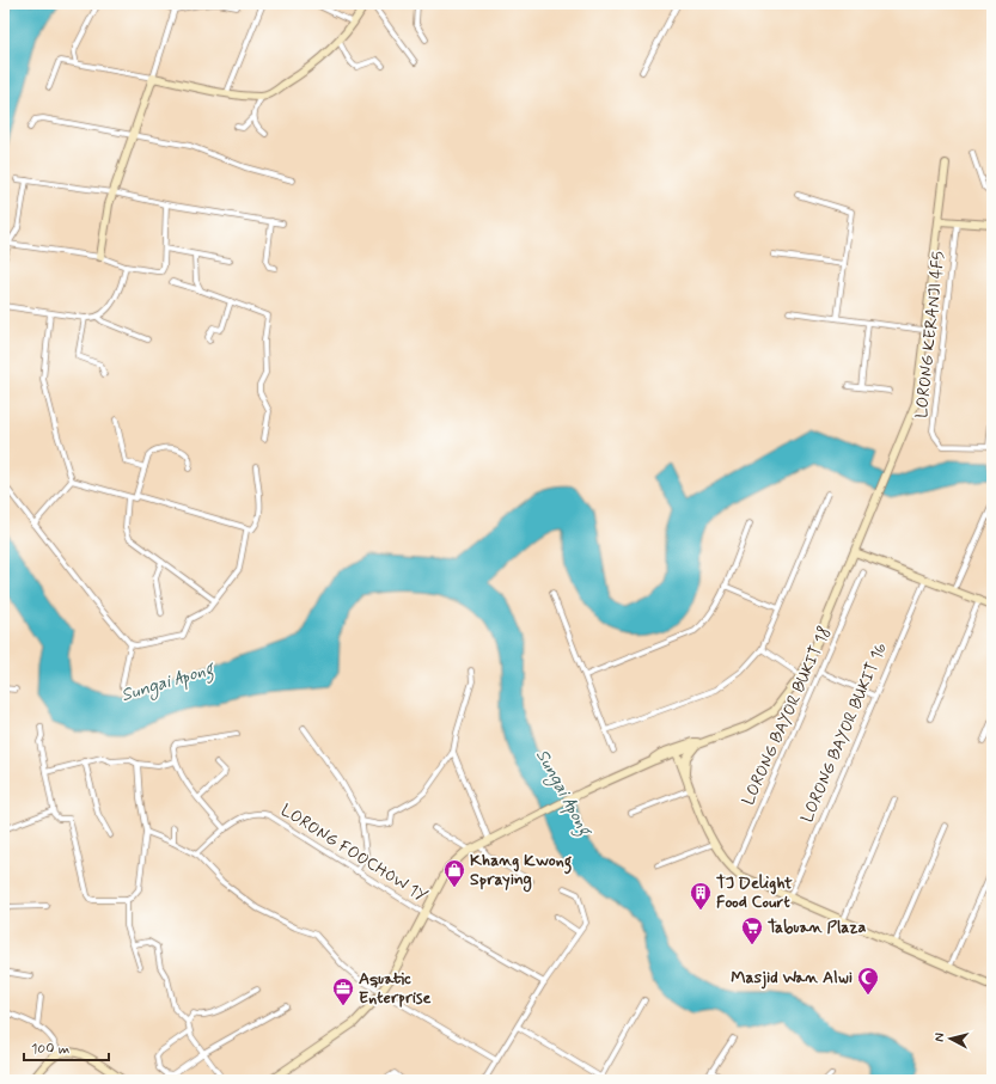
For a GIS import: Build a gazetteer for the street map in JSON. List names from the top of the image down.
{
  "streets": {
    "street": [
      "LORONG KERANJI 4F5",
      "LORONG BAYOR BUKIT 18",
      "LORONG BAYOR BUKIT 16",
      "LORONG FOOCHOW 1Y"
    ]
  },
  "water": ["Sungai Apong"],
  "places": {
    "shop": ["Khang Kwong Spraying"],
    "building": ["TJ Delight Food Court"],
    "supermarket": ["Tabuan Plaza"],
    "mosque": ["Masjid Wan Alwi"],
    "office": ["Aquatic Enterprise"]
  },
  "scale_bar": "100 m",
  "north": "left"
}
